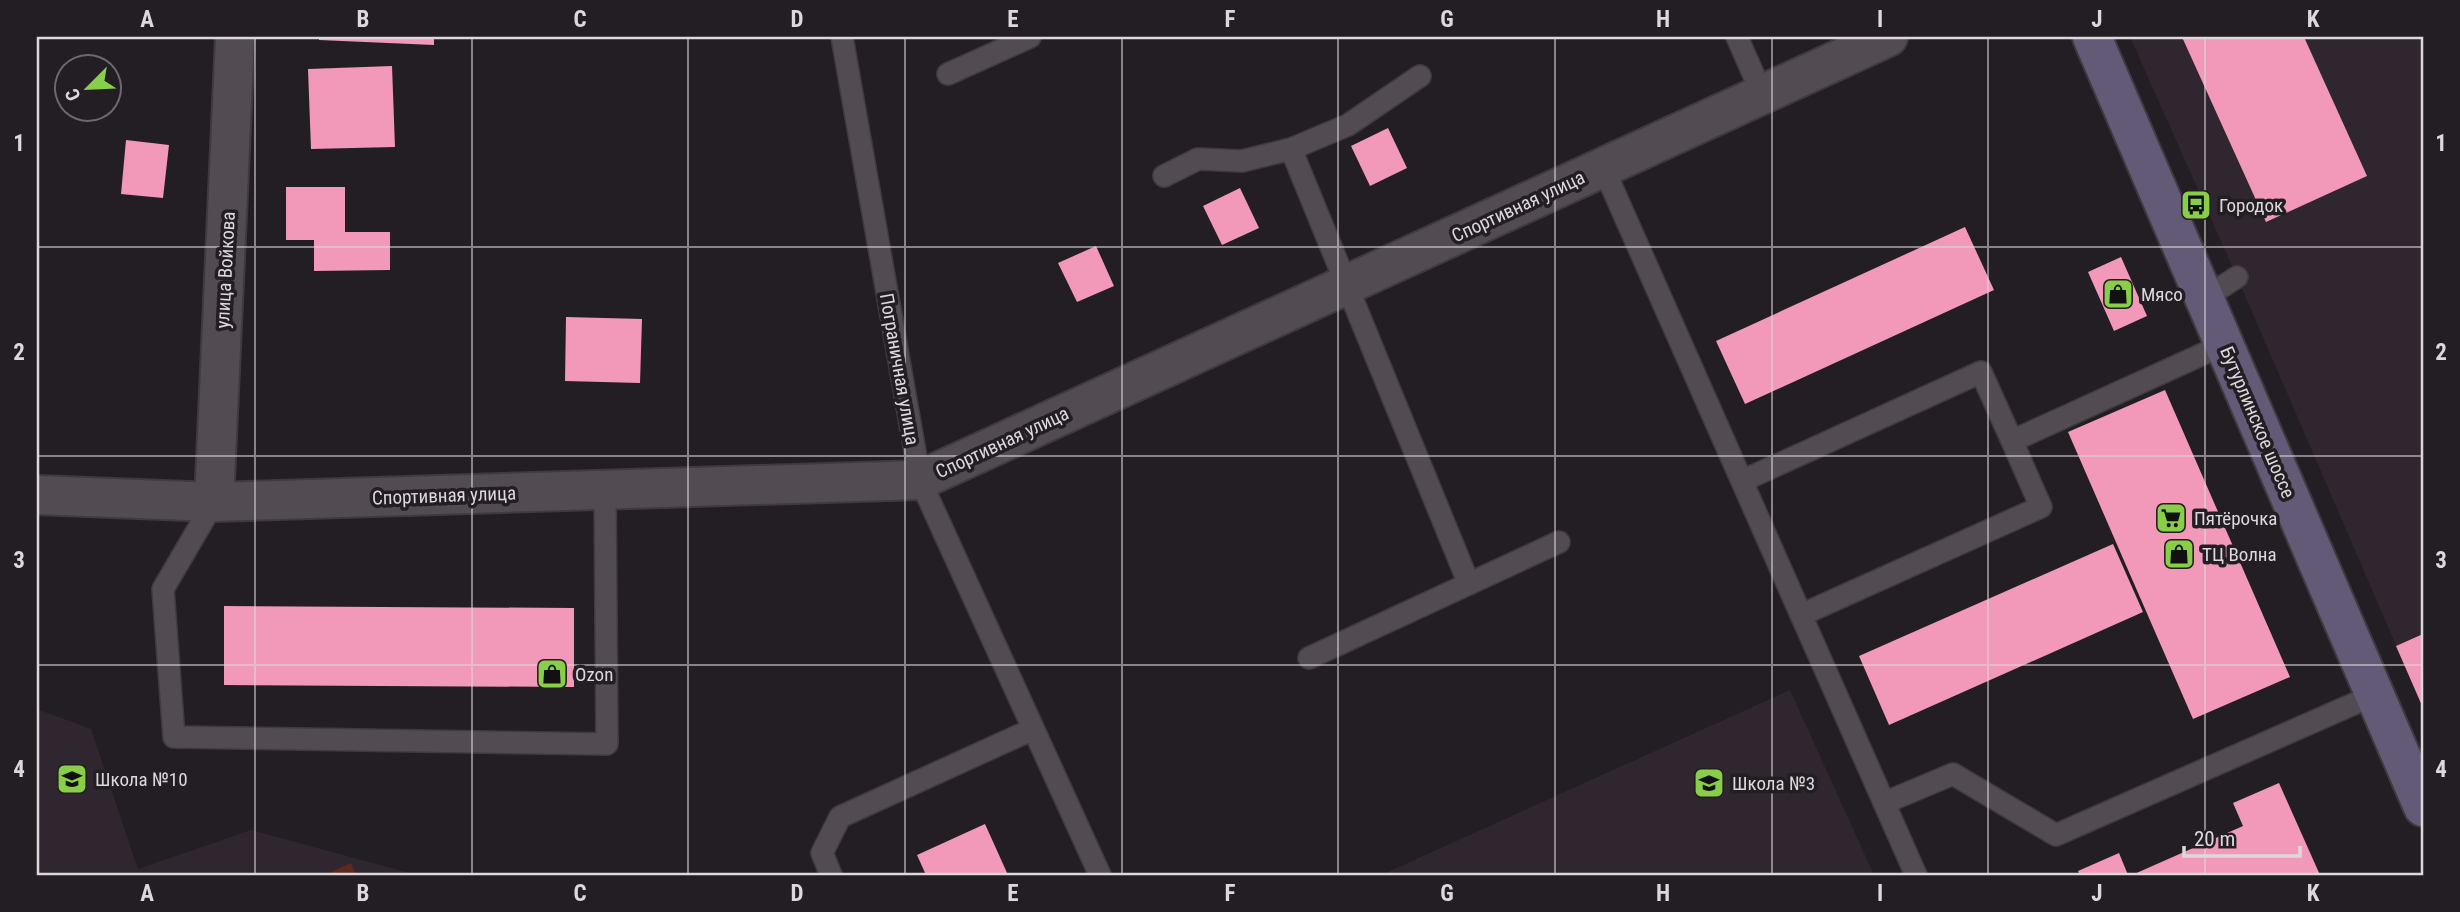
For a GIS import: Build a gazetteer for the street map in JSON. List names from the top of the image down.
{
  "streets": {
    "main road": ["Бутурлинское шоссе"],
    "street": ["Спортивная улица", "улица Войкова"],
    "lane": ["Пограничная улица"]
  },
  "crossings": [
    ["Спортивная улица", "улица Войкова"],
    ["Спортивная улица", "Пограничная улица"]
  ],
  "places": {
    "bus stop": ["Городок"],
    "shop": ["Мясо", "ТЦ Волна", "Ozon"],
    "supermarket": ["Пятёрочка"],
    "school or university": ["Школа №10", "Школа №3"]
  },
  "scale_bar": "20 m",
  "north": "bottom left",
  "grid": {
    "columns": [
      "A",
      "B",
      "C",
      "D",
      "E",
      "F",
      "G",
      "H",
      "I",
      "J",
      "K"
    ],
    "rows": [
      "1",
      "2",
      "3",
      "4"
    ]
  }
}
